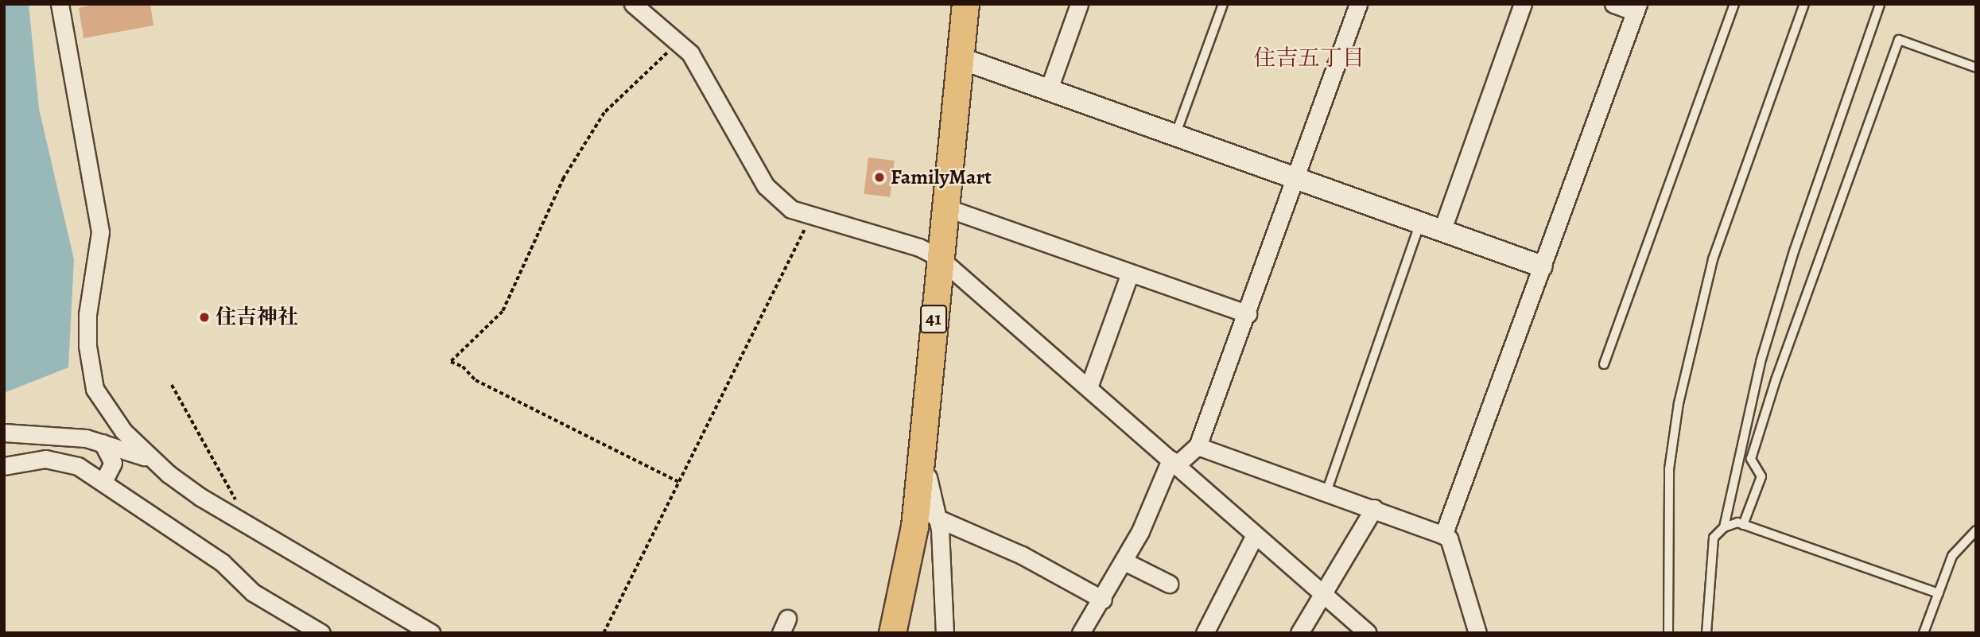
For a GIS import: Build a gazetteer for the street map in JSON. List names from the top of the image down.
{
  "streets": {
    "main road": ["41"]
  },
  "districts": ["住吉五丁目"],
  "places": ["FamilyMart", "住吉神社"]
}
